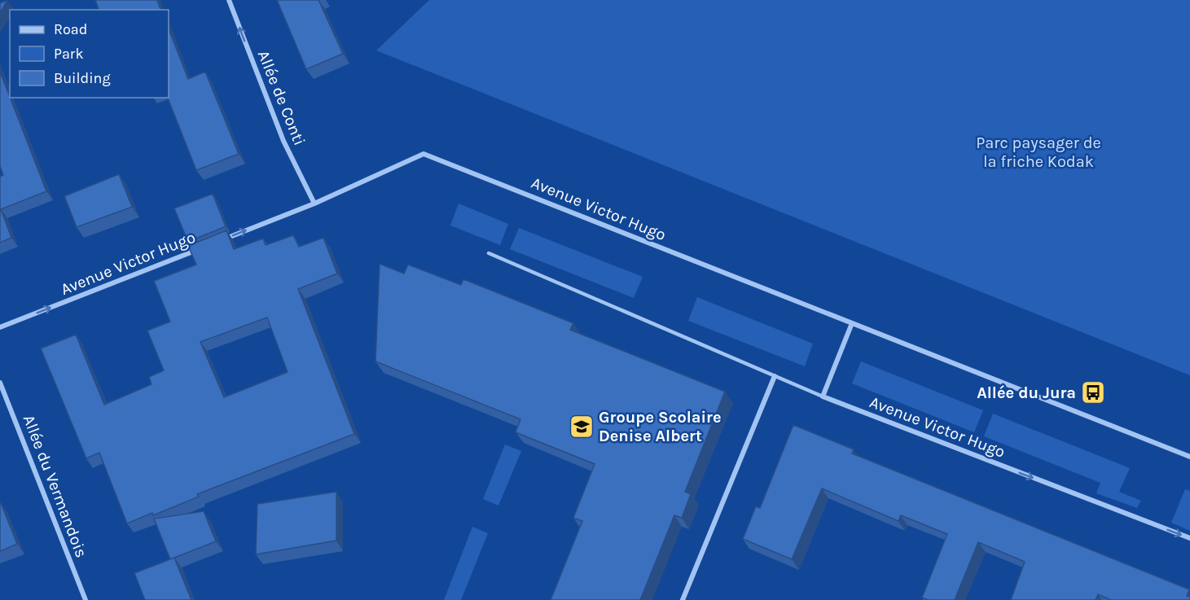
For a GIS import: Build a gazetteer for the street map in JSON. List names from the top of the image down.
{
  "streets": {
    "street": ["Allée de Conti", "Avenue Victor Hugo", "Allée du Vermandois"]
  },
  "crossings": [
    ["Allée de Conti", "Avenue Victor Hugo"]
  ],
  "one_way": ["Allée de Conti"],
  "parks": ["Parc paysager de la friche Kodak"],
  "places": {
    "bus stop": ["Allée du Jura"],
    "school or university": ["Groupe Scolaire Denise Albert"]
  },
  "legend": ["Road", "Park", "Building"]
}
